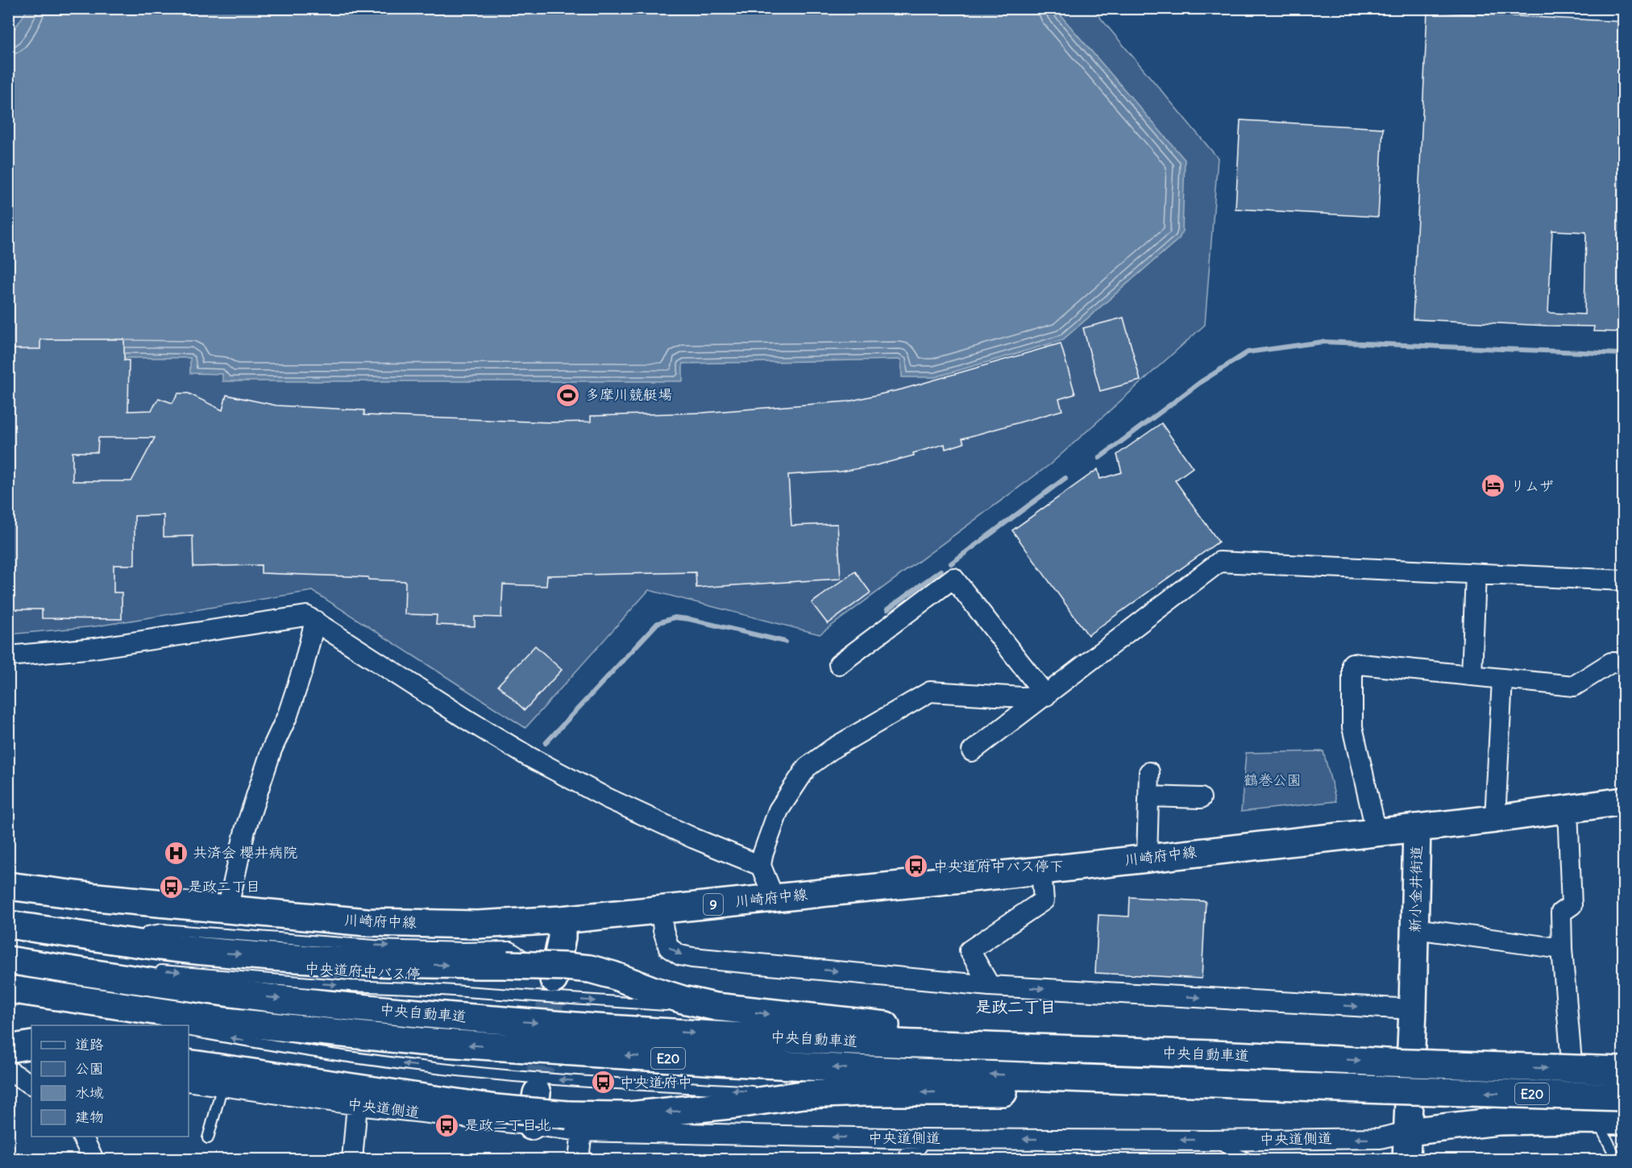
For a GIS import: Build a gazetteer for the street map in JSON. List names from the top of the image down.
{
  "streets": {
    "main road": [
      "川崎府中線",
      "新小金井街道",
      "9",
      "中央自動車道",
      "E20",
      "中央道側道"
    ],
    "lane": ["中央道府中バス停"]
  },
  "crossings": [
    ["川崎府中線", "新小金井街道"],
    ["新小金井街道", "中央道側道"]
  ],
  "districts": ["是政二丁目"],
  "parks": ["鶴巻公園"],
  "places": {
    "sports": ["多摩川競艇場"],
    "hotel": ["リムザ"],
    "hospital": ["共済会 櫻井病院"],
    "bus stop": [
      "中央道府中バス停下",
      "是政二丁目",
      "中央道府中",
      "是政二丁目北"
    ]
  },
  "legend": [
    "道路",
    "公園",
    "水域",
    "建物"
  ]
}
